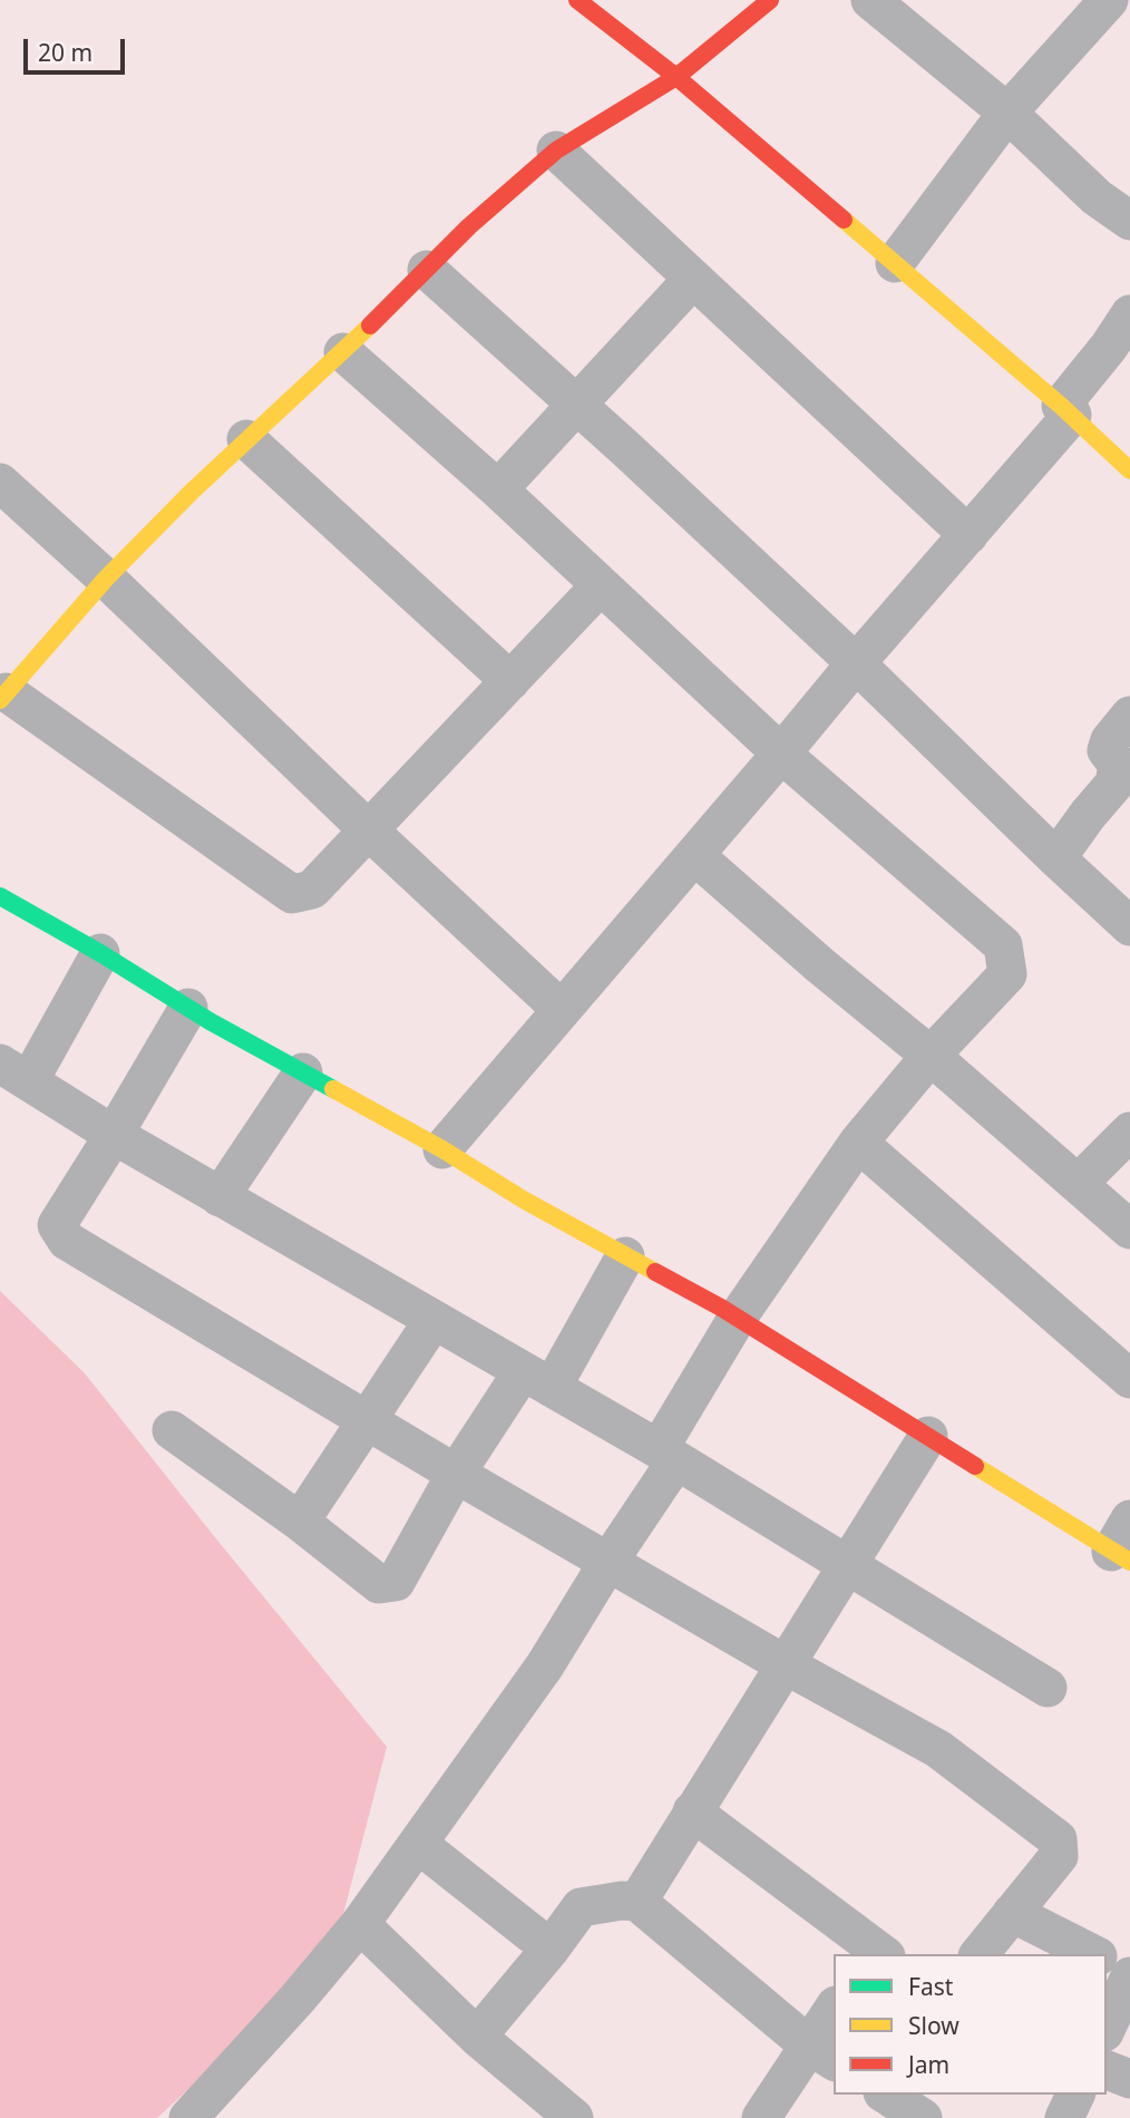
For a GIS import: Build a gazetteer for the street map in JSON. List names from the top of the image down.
{
  "legend": ["Fast", "Slow", "Jam"],
  "scale_bar": "20 m"
}
